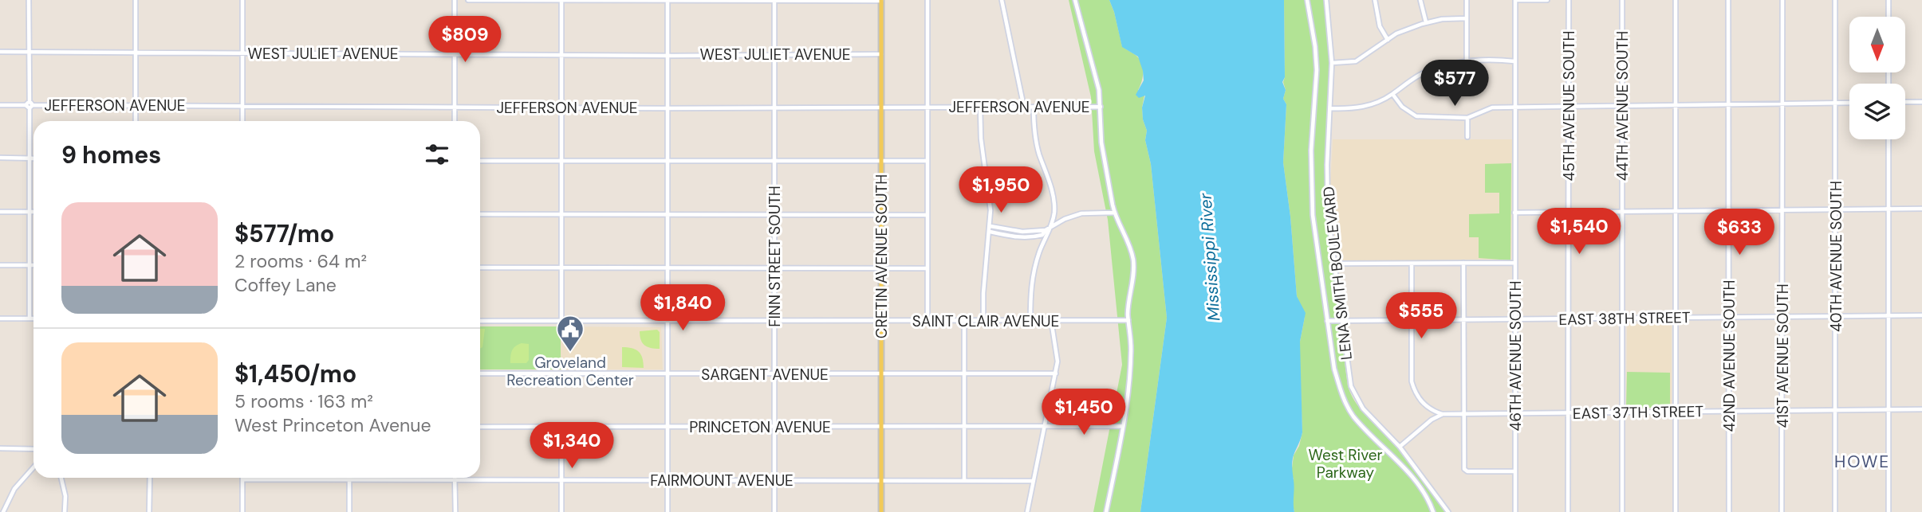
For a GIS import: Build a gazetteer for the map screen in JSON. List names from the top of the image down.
{
  "streets": {
    "main road": ["CRETIN AVENUE SOUTH"],
    "street": [
      "WEST JULIET AVENUE",
      "JEFFERSON AVENUE",
      "45TH AVENUE SOUTH",
      "44TH AVENUE SOUTH",
      "FINN STREET SOUTH",
      "40TH AVENUE SOUTH",
      "LENA SMITH BOULEVARD",
      "EAST 38TH STREET",
      "SAINT CLAIR AVENUE",
      "46TH AVENUE SOUTH",
      "42ND AVENUE SOUTH",
      "41ST AVENUE SOUTH",
      "SARGENT AVENUE",
      "EAST 37TH STREET",
      "PRINCETON AVENUE",
      "FAIRMOUNT AVENUE"
    ]
  },
  "crossings": [
    ["WEST JULIET AVENUE", "FINN STREET SOUTH"],
    ["WEST JULIET AVENUE", "CRETIN AVENUE SOUTH"],
    ["JEFFERSON AVENUE", "FINN STREET SOUTH"],
    ["JEFFERSON AVENUE", "CRETIN AVENUE SOUTH"],
    ["45TH AVENUE SOUTH", "EAST 38TH STREET"],
    ["45TH AVENUE SOUTH", "EAST 37TH STREET"],
    ["44TH AVENUE SOUTH", "EAST 38TH STREET"],
    ["44TH AVENUE SOUTH", "EAST 37TH STREET"],
    ["FINN STREET SOUTH", "SAINT CLAIR AVENUE"],
    ["FINN STREET SOUTH", "SARGENT AVENUE"],
    ["FINN STREET SOUTH", "PRINCETON AVENUE"],
    ["FINN STREET SOUTH", "FAIRMOUNT AVENUE"],
    ["CRETIN AVENUE SOUTH", "SAINT CLAIR AVENUE"],
    ["CRETIN AVENUE SOUTH", "SARGENT AVENUE"],
    ["CRETIN AVENUE SOUTH", "PRINCETON AVENUE"],
    ["CRETIN AVENUE SOUTH", "FAIRMOUNT AVENUE"],
    ["40TH AVENUE SOUTH", "EAST 38TH STREET"],
    ["40TH AVENUE SOUTH", "EAST 37TH STREET"],
    ["LENA SMITH BOULEVARD", "EAST 38TH STREET"],
    ["EAST 38TH STREET", "46TH AVENUE SOUTH"],
    ["EAST 38TH STREET", "42ND AVENUE SOUTH"],
    ["EAST 38TH STREET", "41ST AVENUE SOUTH"],
    ["46TH AVENUE SOUTH", "EAST 37TH STREET"],
    ["42ND AVENUE SOUTH", "EAST 37TH STREET"],
    ["41ST AVENUE SOUTH", "EAST 37TH STREET"]
  ],
  "districts": ["HOWE"],
  "water": ["Mississippi River"],
  "parks": ["West River Parkway"],
  "places": {
    "public building": ["Groveland Recreation Center"]
  },
  "north": "bottom",
  "page": {
    "price": [
      "$809",
      "$577",
      "$1,950",
      "$1,540",
      "$633",
      "$1,840",
      "$555",
      "$1,450",
      "$1,340"
    ],
    "heading": "9 homes",
    "list": [
      {
        "name": "$577/mo",
        "note": "2 rooms · 64 m² · Coffey Lane"
      },
      {
        "name": "$1,450/mo",
        "note": "5 rooms · 163 m² · West Princeton Avenue"
      }
    ]
  }
}
